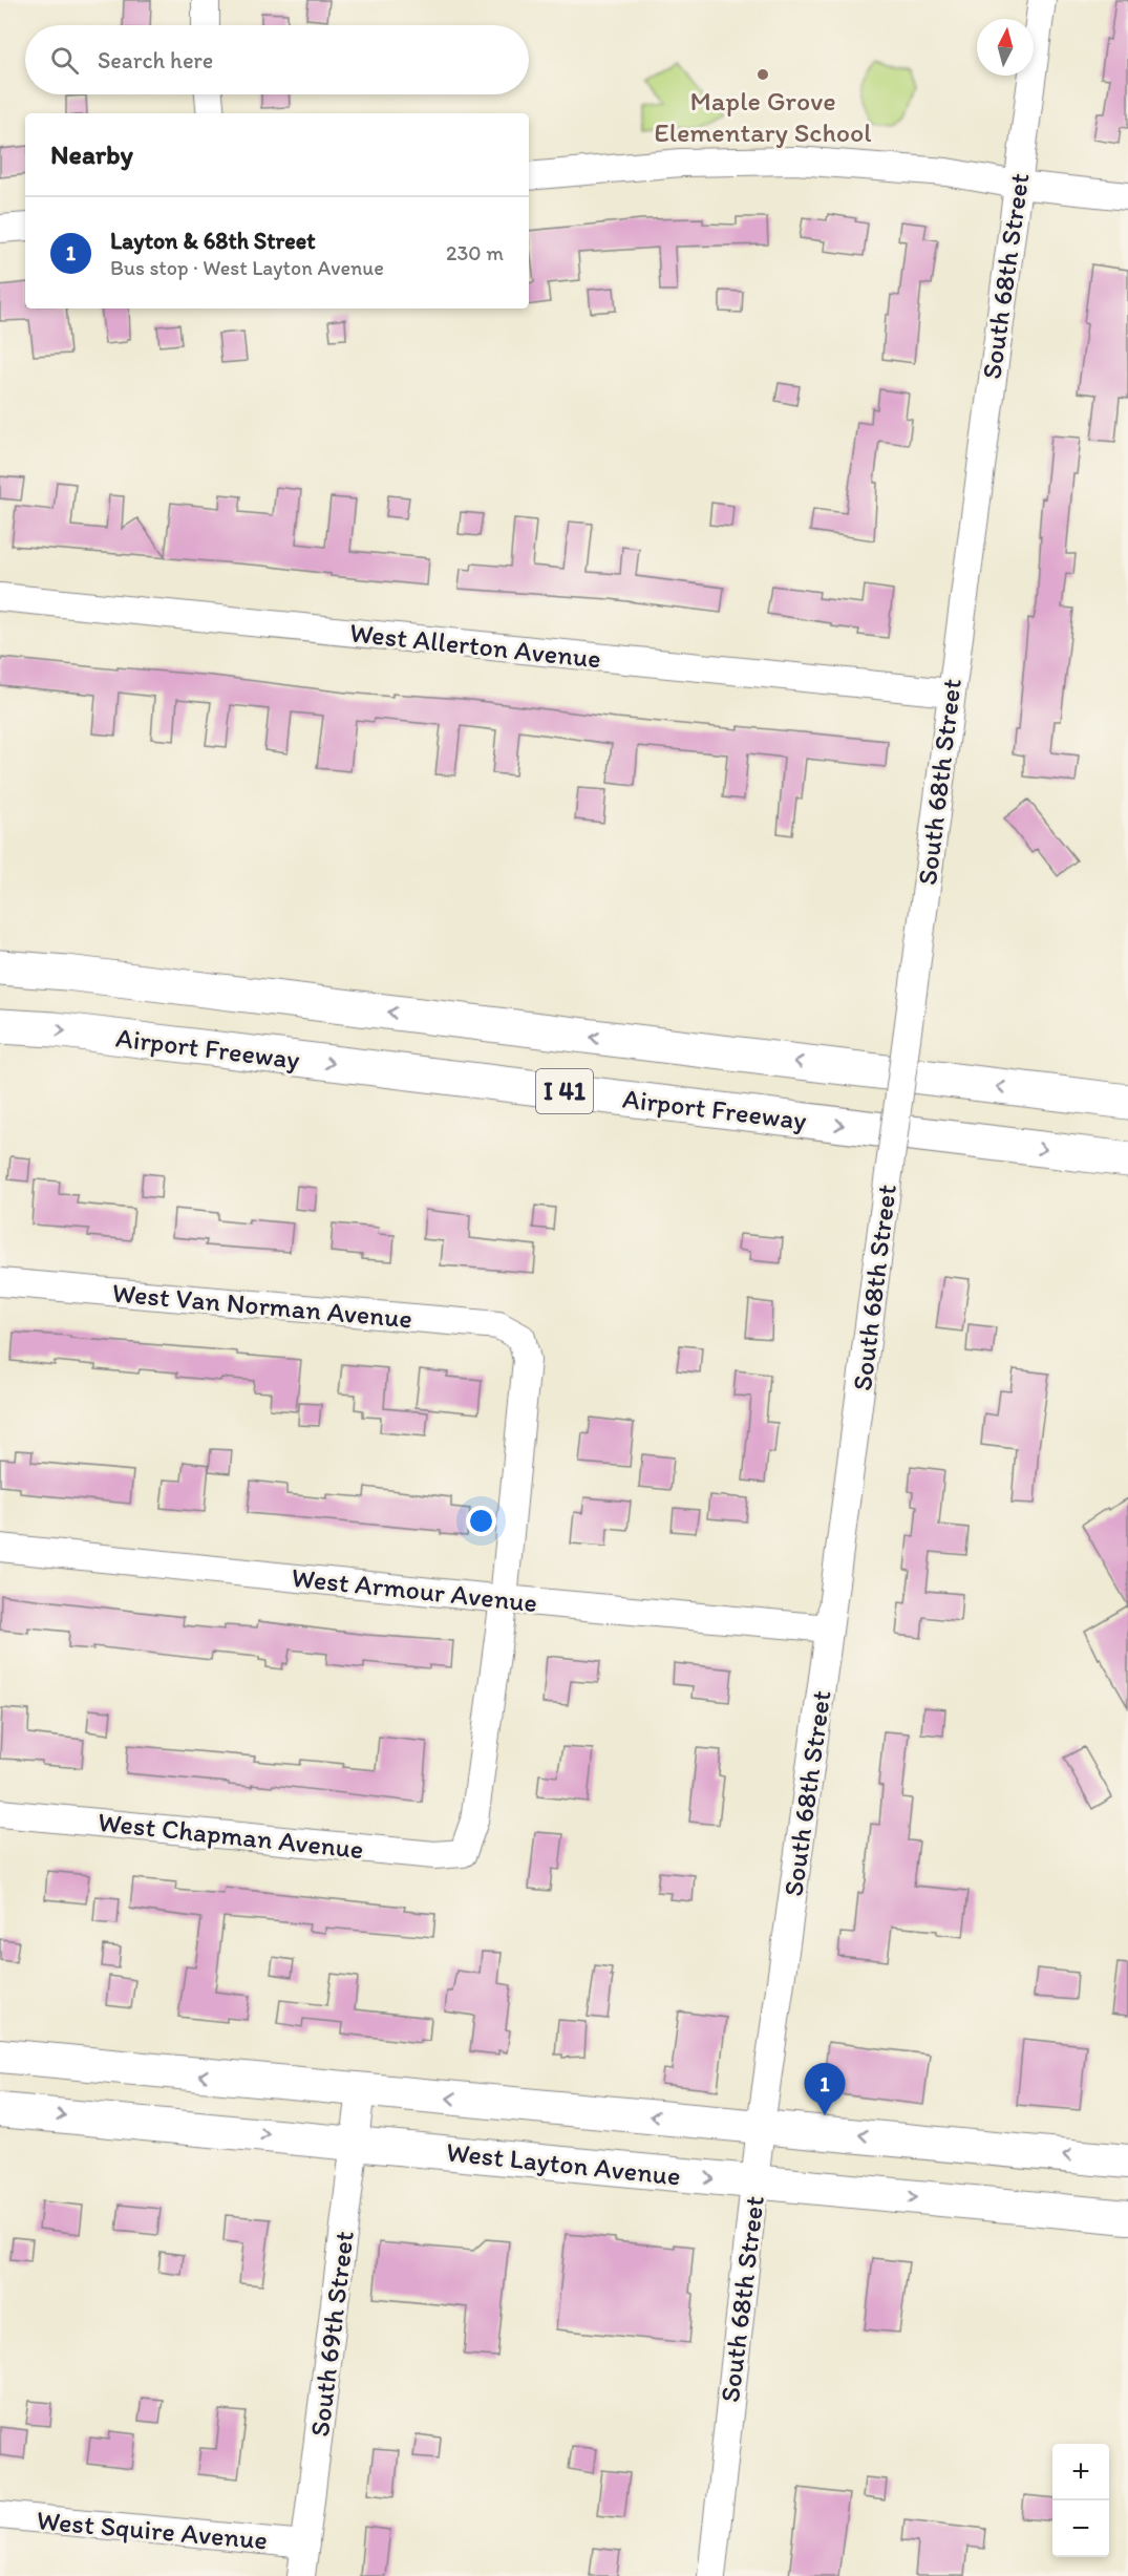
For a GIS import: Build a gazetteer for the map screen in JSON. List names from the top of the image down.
{
  "streets": {
    "highway": ["Airport Freeway", "I 41"],
    "main road": ["West Layton Avenue"],
    "street": [
      "South 68th Street",
      "West Allerton Avenue",
      "West Van Norman Avenue",
      "West Armour Avenue",
      "West Chapman Avenue",
      "South 69th Street",
      "West Squire Avenue"
    ]
  },
  "crossings": [
    ["South 68th Street", "West Allerton Avenue"],
    ["South 68th Street", "West Armour Avenue"],
    ["South 68th Street", "West Layton Avenue"],
    ["West Van Norman Avenue", "West Armour Avenue"],
    ["West Van Norman Avenue", "West Chapman Avenue"],
    ["West Armour Avenue", "West Chapman Avenue"],
    ["West Layton Avenue", "South 69th Street"],
    ["South 69th Street", "West Squire Avenue"]
  ],
  "places": ["Maple Grove Elementary School"],
  "north": "top",
  "page": {
    "search": "Search here",
    "heading": "Nearby",
    "list": [
      {
        "mark": "1",
        "name": "Layton & 68th Street",
        "note": "Bus stop · West Layton Avenue",
        "value": "230 m"
      }
    ],
    "pins": "1",
    "map_buttons": ["+", "−"]
  }
}
